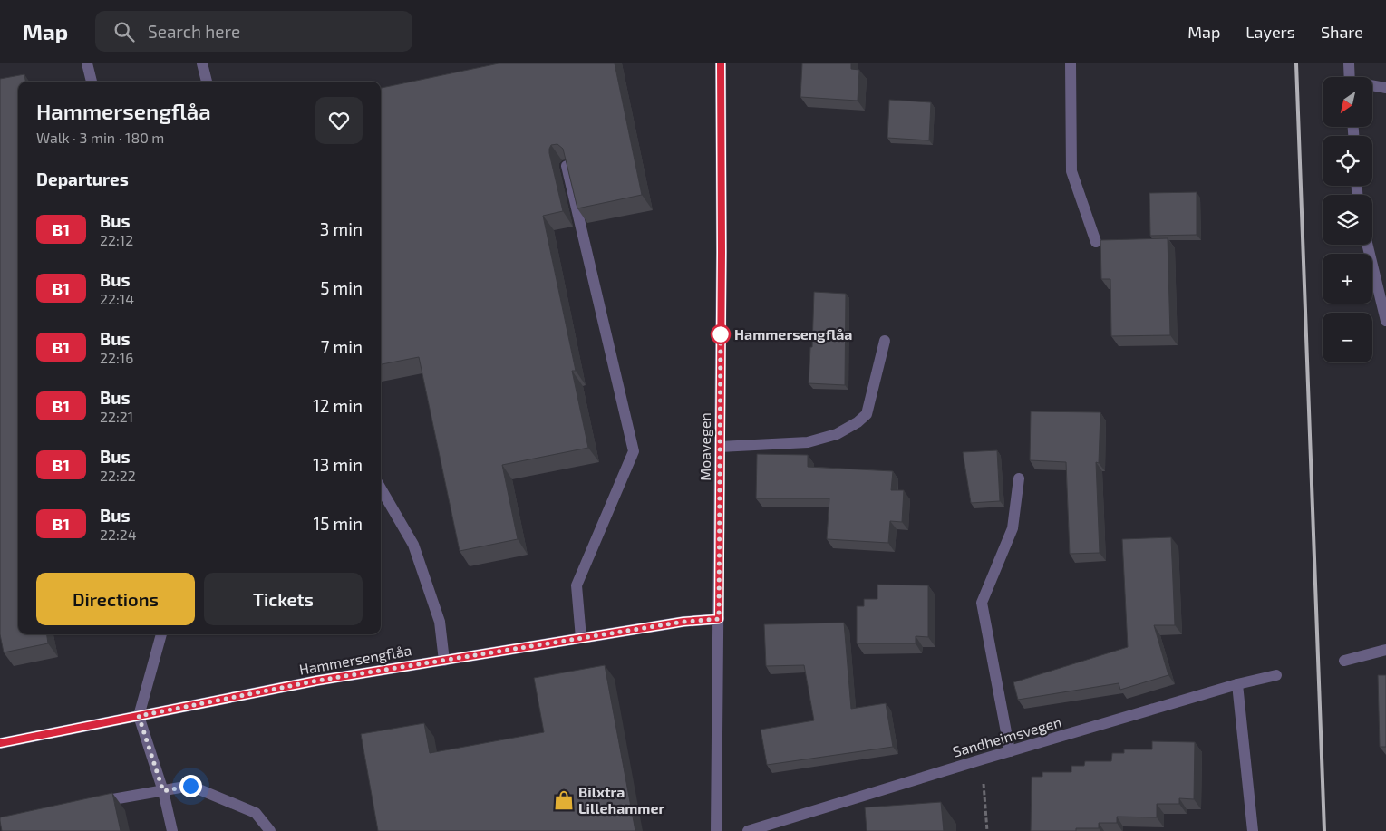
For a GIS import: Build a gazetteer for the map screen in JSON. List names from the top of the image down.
{
  "streets": {
    "street": ["Moavegen", "Hammersengflåa", "Sandheimsvegen"]
  },
  "crossings": [
    ["Moavegen", "Hammersengflåa"]
  ],
  "places": {
    "other": ["Hammersengflåa"],
    "shop": ["Bilxtra Lillehammer"]
  },
  "lines": ["bus line B1"],
  "north": "bottom left",
  "page": {
    "header": "Map",
    "search": "Search here",
    "nav": ["Map", "Layers", "Share"],
    "map_buttons": ["+", "−"],
    "heading": [
      ["Hammersengflåa", "Walk · 3 min · 180 m"],
      "Departures"
    ],
    "list": [
      {
        "mark": "B1",
        "name": "Bus",
        "note": "22:12",
        "value": "3 min"
      },
      {
        "mark": "B1",
        "name": "Bus",
        "note": "22:14",
        "value": "5 min"
      },
      {
        "mark": "B1",
        "name": "Bus",
        "note": "22:16",
        "value": "7 min"
      },
      {
        "mark": "B1",
        "name": "Bus",
        "note": "22:21",
        "value": "12 min"
      },
      {
        "mark": "B1",
        "name": "Bus",
        "note": "22:22",
        "value": "13 min"
      },
      {
        "mark": "B1",
        "name": "Bus",
        "note": "22:24",
        "value": "15 min"
      }
    ],
    "buttons": ["Directions", "Tickets"]
  }
}
